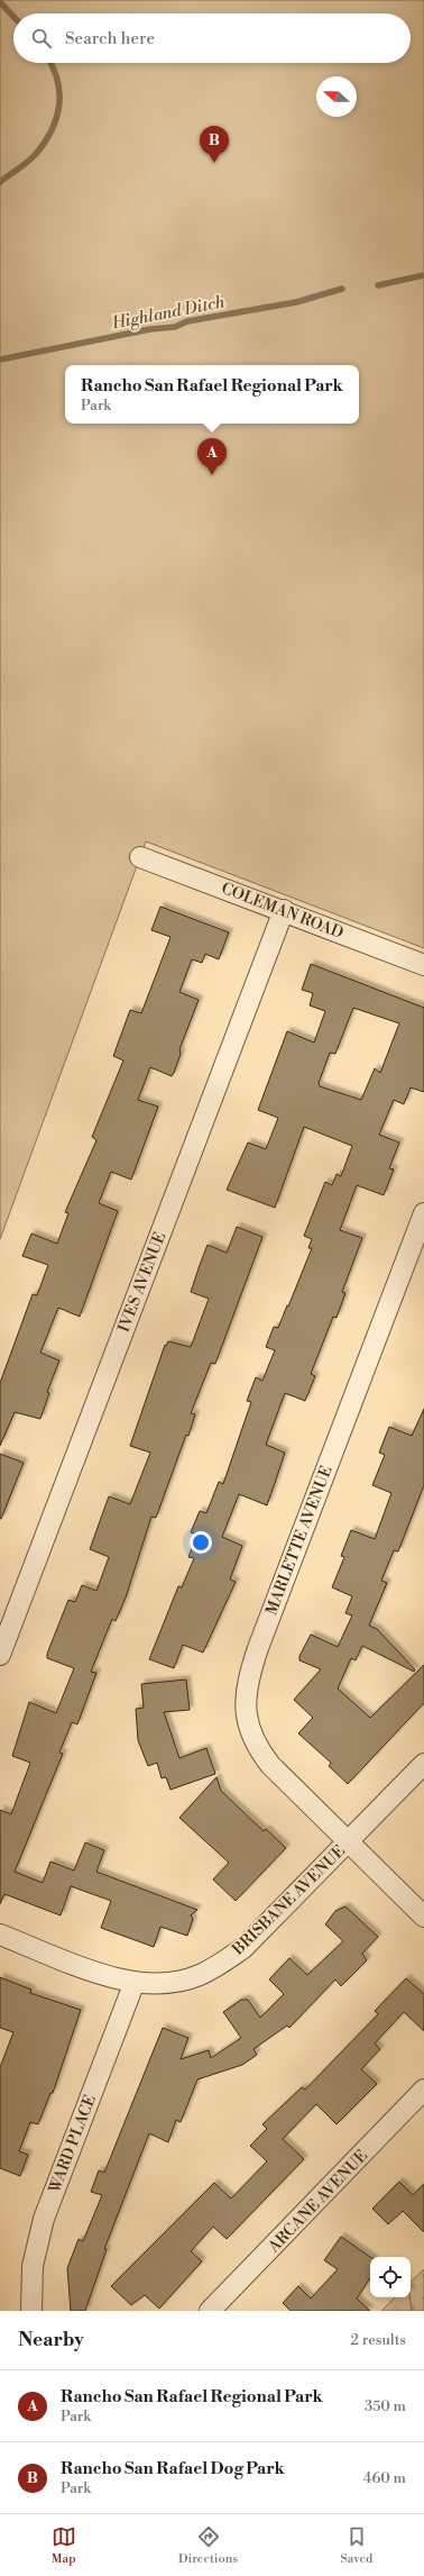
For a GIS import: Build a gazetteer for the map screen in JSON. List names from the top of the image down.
{
  "streets": {
    "street": [
      "COLEMAN ROAD",
      "IVES AVENUE",
      "MARLETTE AVENUE",
      "BRISBANE AVENUE",
      "WARD PLACE",
      "ARCANE AVENUE"
    ]
  },
  "crossings": [
    ["COLEMAN ROAD", "IVES AVENUE"],
    ["MARLETTE AVENUE", "BRISBANE AVENUE"],
    ["BRISBANE AVENUE", "WARD PLACE"]
  ],
  "water": ["Highland Ditch"],
  "north": "left",
  "page": {
    "search": "Search here",
    "pins": ["B", "A"],
    "popup": ["Rancho San Rafael Regional Park", "Park"],
    "heading": ["Nearby", "2 results"],
    "list": [
      {
        "mark": "A",
        "name": "Rancho San Rafael Regional Park",
        "note": "Park",
        "value": "350 m"
      },
      {
        "mark": "B",
        "name": "Rancho San Rafael Dog Park",
        "note": "Park",
        "value": "460 m"
      }
    ],
    "nav": ["Map", "Directions", "Saved"]
  }
}
